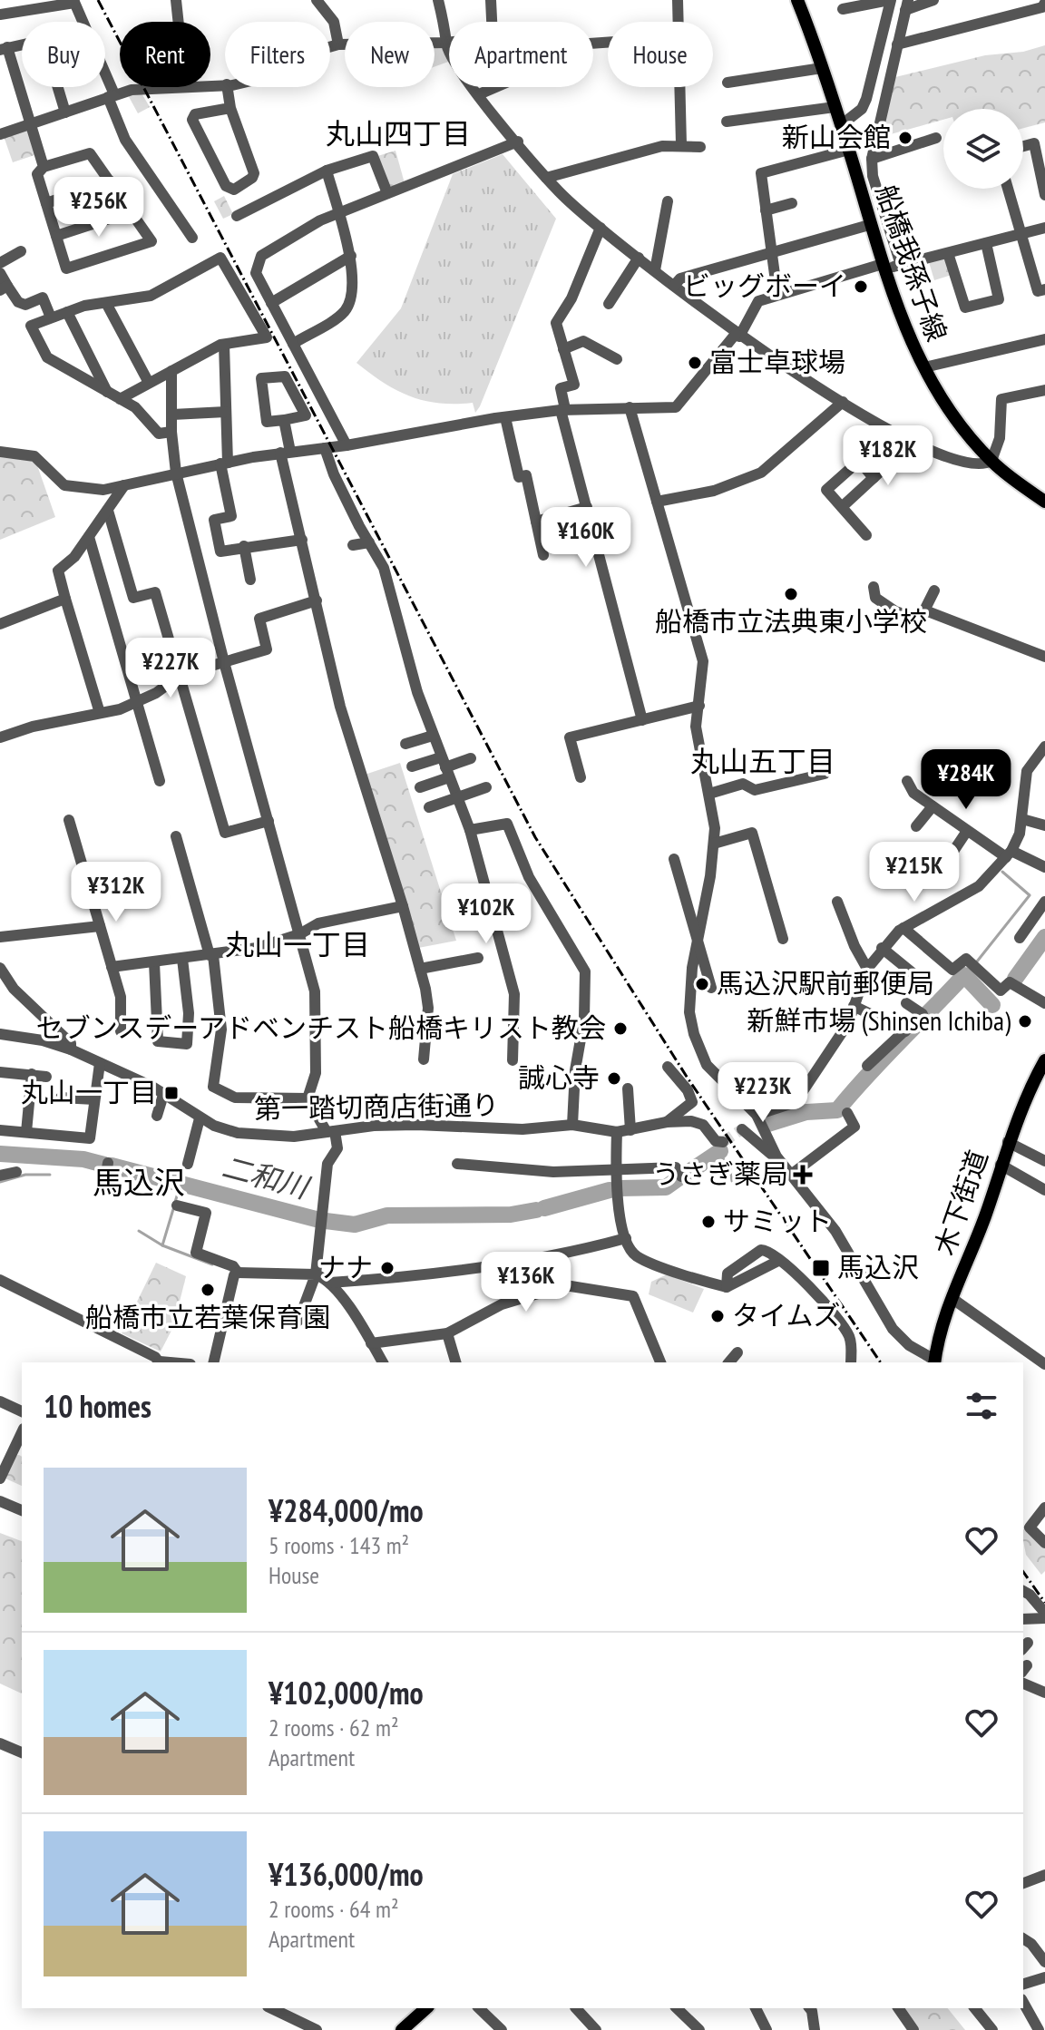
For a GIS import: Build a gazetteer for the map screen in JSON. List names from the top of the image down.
{
  "streets": {
    "main road": ["船橋我孫子線", "木下街道"],
    "street": ["第一踏切商店街通り"]
  },
  "districts": [
    "丸山四丁目",
    "丸山五丁目",
    "丸山一丁目",
    "馬込沢"
  ],
  "water": ["二和川"],
  "places": {
    "other": [
      "新山会館",
      "ビッグボーイ",
      "富士卓球場",
      "船橋市立法典東小学校",
      "馬込沢駅前郵便局",
      "新鮮市場 (Shinsen Ichiba)",
      "セブンスデーアドベンチスト船橋キリスト教会",
      "誠心寺",
      "サミット",
      "ナナ",
      "船橋市立若葉保育園",
      "タイムズ"
    ],
    "transit": ["丸山一丁目", "馬込沢"],
    "health": ["うさぎ薬局"]
  },
  "page": {
    "chip": [
      "Buy",
      "Rent",
      "Filters",
      "New",
      "Apartment",
      "House"
    ],
    "price": [
      "¥256K",
      "¥182K",
      "¥160K",
      "¥227K",
      "¥284K",
      "¥215K",
      "¥312K",
      "¥102K",
      "¥223K",
      "¥136K"
    ],
    "heading": "10 homes",
    "list": [
      {
        "name": "¥284,000/mo",
        "note": "5 rooms · 143 m² · House"
      },
      {
        "name": "¥102,000/mo",
        "note": "2 rooms · 62 m² · Apartment"
      },
      {
        "name": "¥136,000/mo",
        "note": "2 rooms · 64 m² · Apartment"
      }
    ]
  }
}
